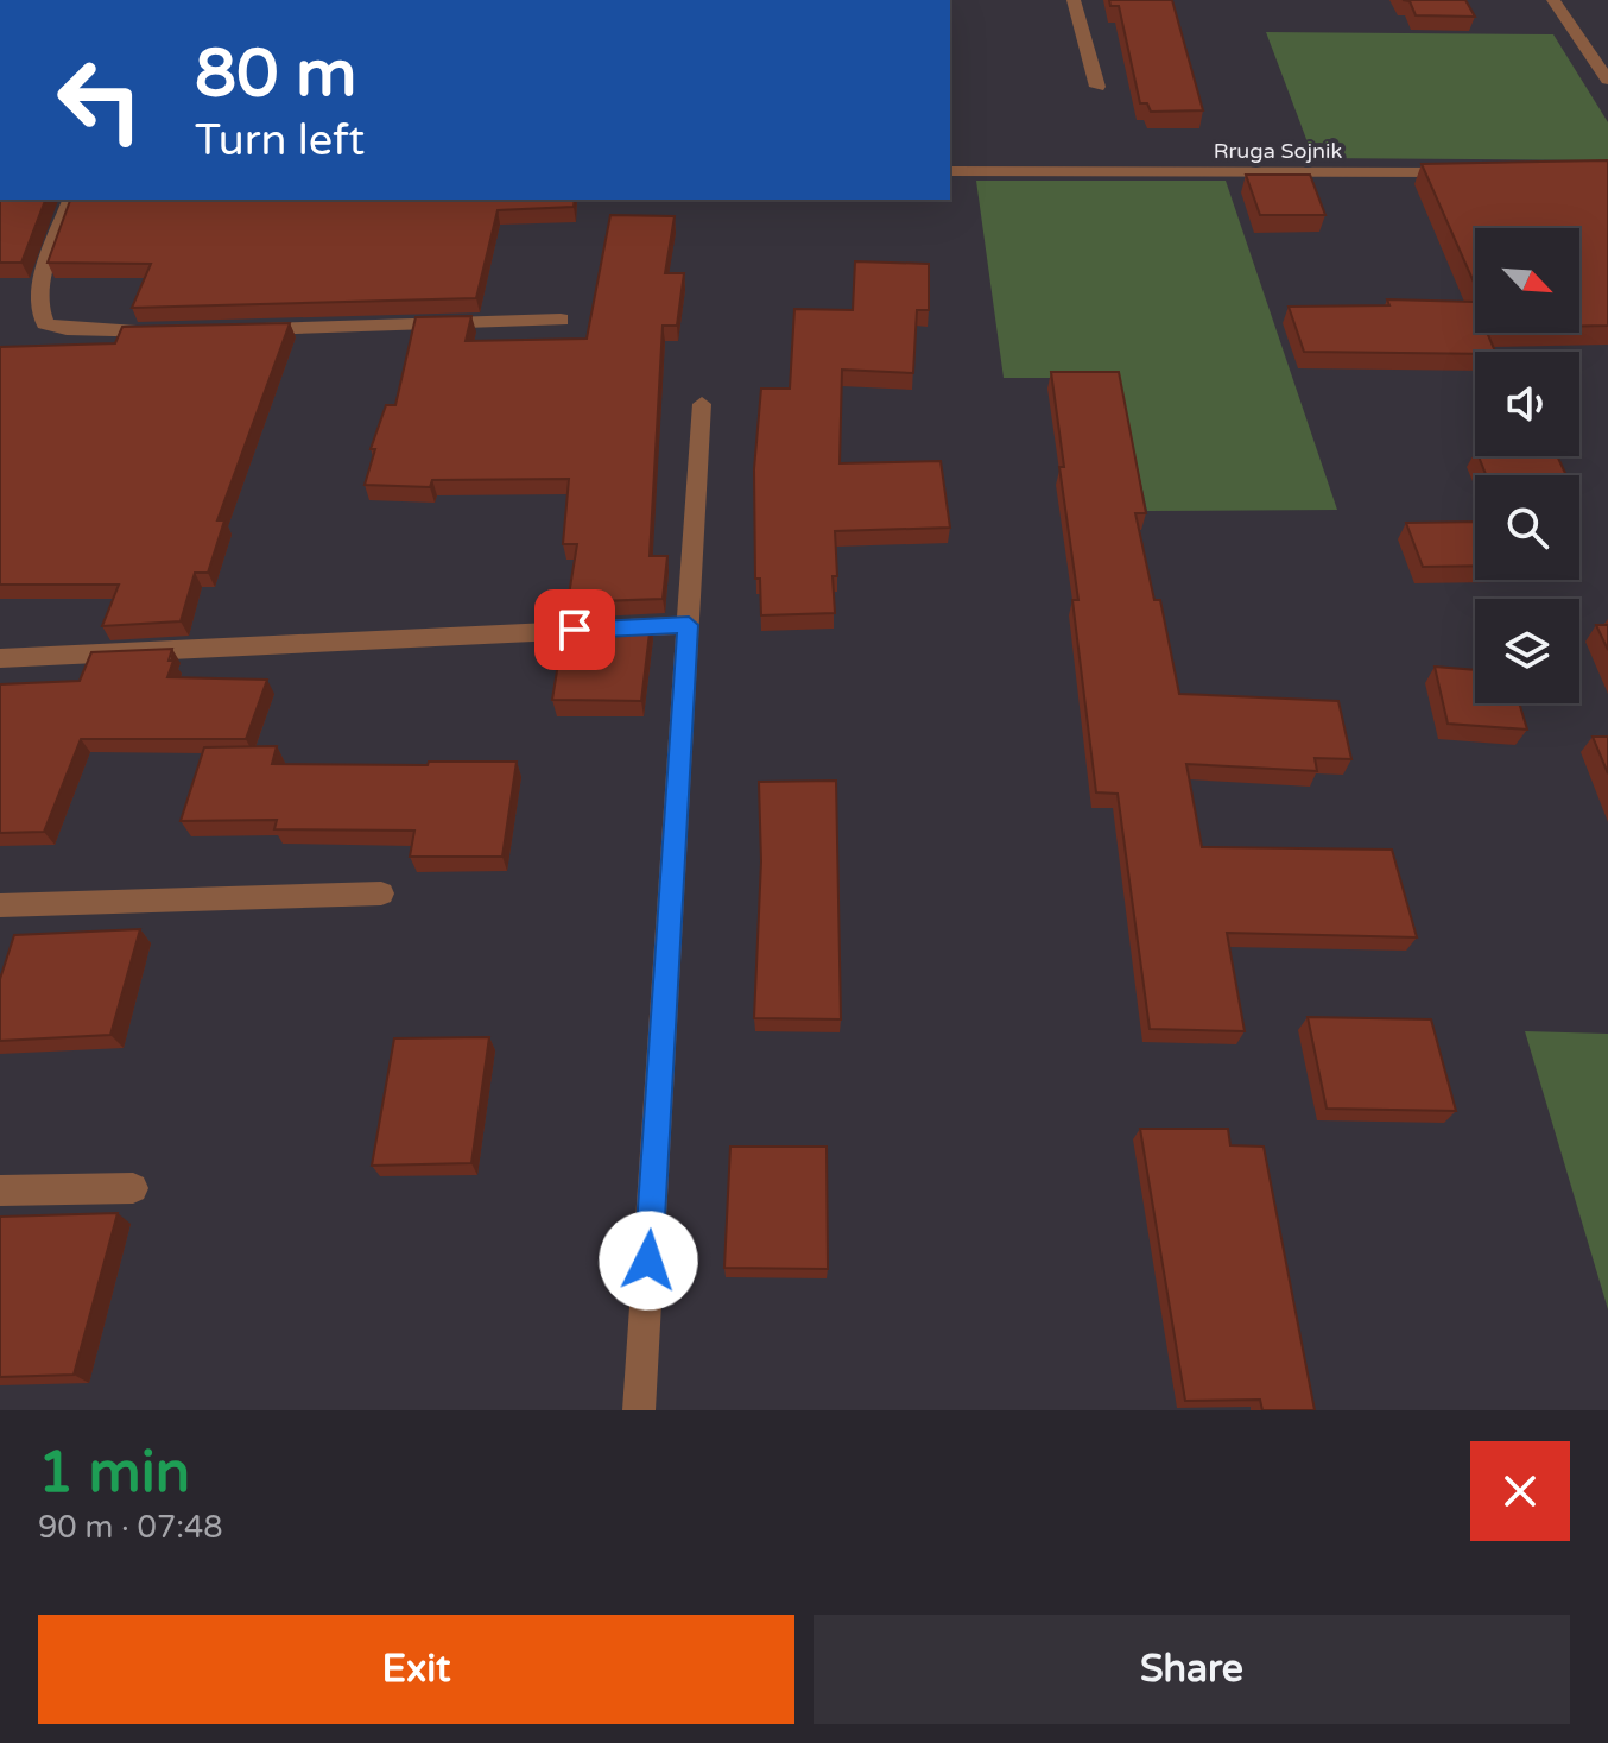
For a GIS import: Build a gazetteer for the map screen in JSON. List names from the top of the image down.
{
  "streets": {
    "street": ["Rruga Sojnik"]
  },
  "north": "bottom right",
  "page": {
    "turn": ["80 m", "Turn left"],
    "heading": ["1 min", "90 m · 07:48"],
    "buttons": ["Exit", "Share"]
  }
}
